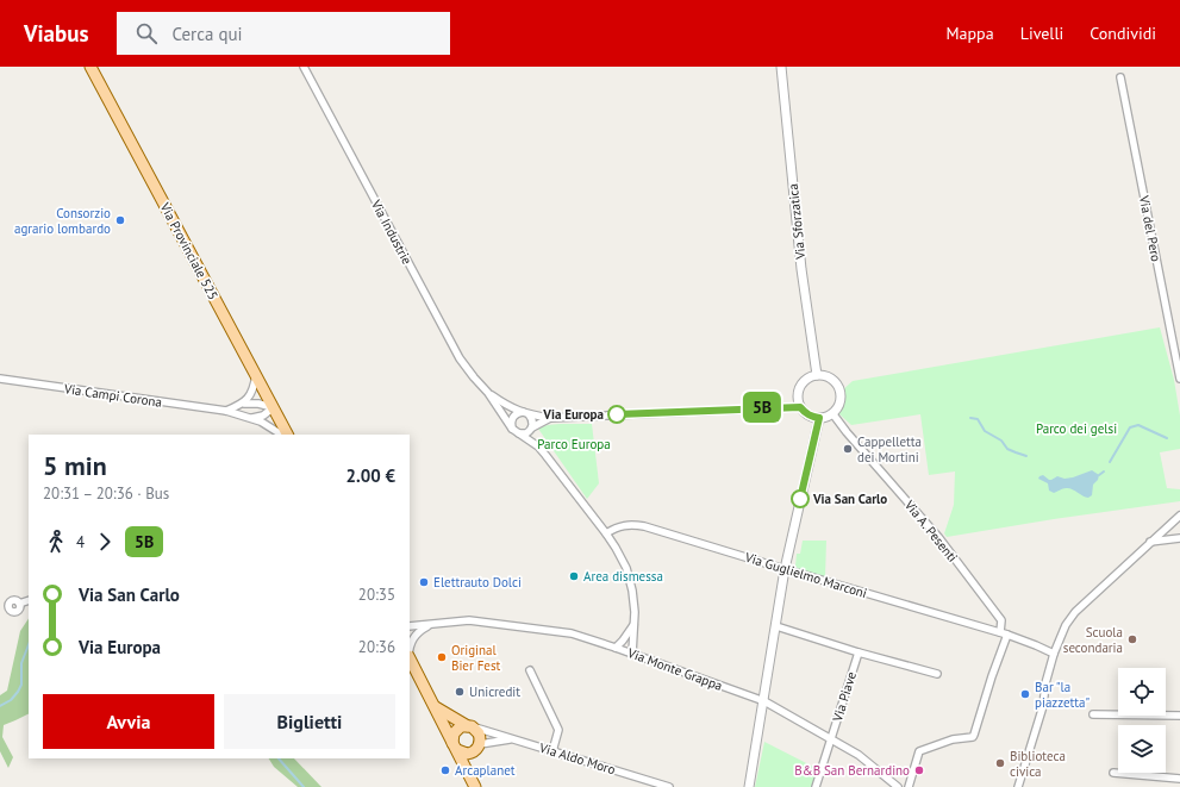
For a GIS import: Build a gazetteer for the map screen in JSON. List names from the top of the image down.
{
  "streets": {
    "main road": ["Via Provinciale 525"],
    "street": [
      "Via Sforzatica",
      "Via del Pero",
      "Via Industrie",
      "Via Campi Corona",
      "Via A. Pesenti",
      "Via Guglielmo Marconi",
      "Via Monte Grappa",
      "Via Piave",
      "Via Aldo Moro"
    ]
  },
  "crossings": [
    ["Via Sforzatica", "Via A. Pesenti"],
    ["Via Industrie", "Via Guglielmo Marconi"],
    ["Via Industrie", "Via Monte Grappa"],
    ["Via Provinciale 525", "Via Campi Corona"],
    ["Via A. Pesenti", "Via Guglielmo Marconi"],
    ["Via Monte Grappa", "Via Piave"]
  ],
  "parks": ["Parco dei gelsi", "Parco Europa"],
  "places": [
    "Consorzio agrario lombardo",
    "Via Europa",
    "Cappelletta dei Mortini",
    "Via San Carlo",
    "Area dismessa",
    "Elettrauto Dolci",
    "Scuola secondaria",
    "Original Bier Fest",
    "Unicredit",
    "Bar \"la piazzetta\"",
    "Biblioteca civica",
    "Arcaplanet",
    "B&B San Bernardino"
  ],
  "lines": ["bus line 5B"],
  "page": {
    "header": "Viabus",
    "search": "Cerca qui",
    "nav": ["Mappa", "Livelli", "Condividi"],
    "on_map": "5B",
    "heading": ["5 min", "20:31 – 20:36 · Bus", "2.00 €"],
    "legs": ["4", "5B"],
    "list": [
      {
        "name": "Via San Carlo",
        "value": "20:35"
      },
      {
        "name": "Via Europa",
        "value": "20:36"
      }
    ],
    "buttons": ["Avvia", "Biglietti"]
  }
}
